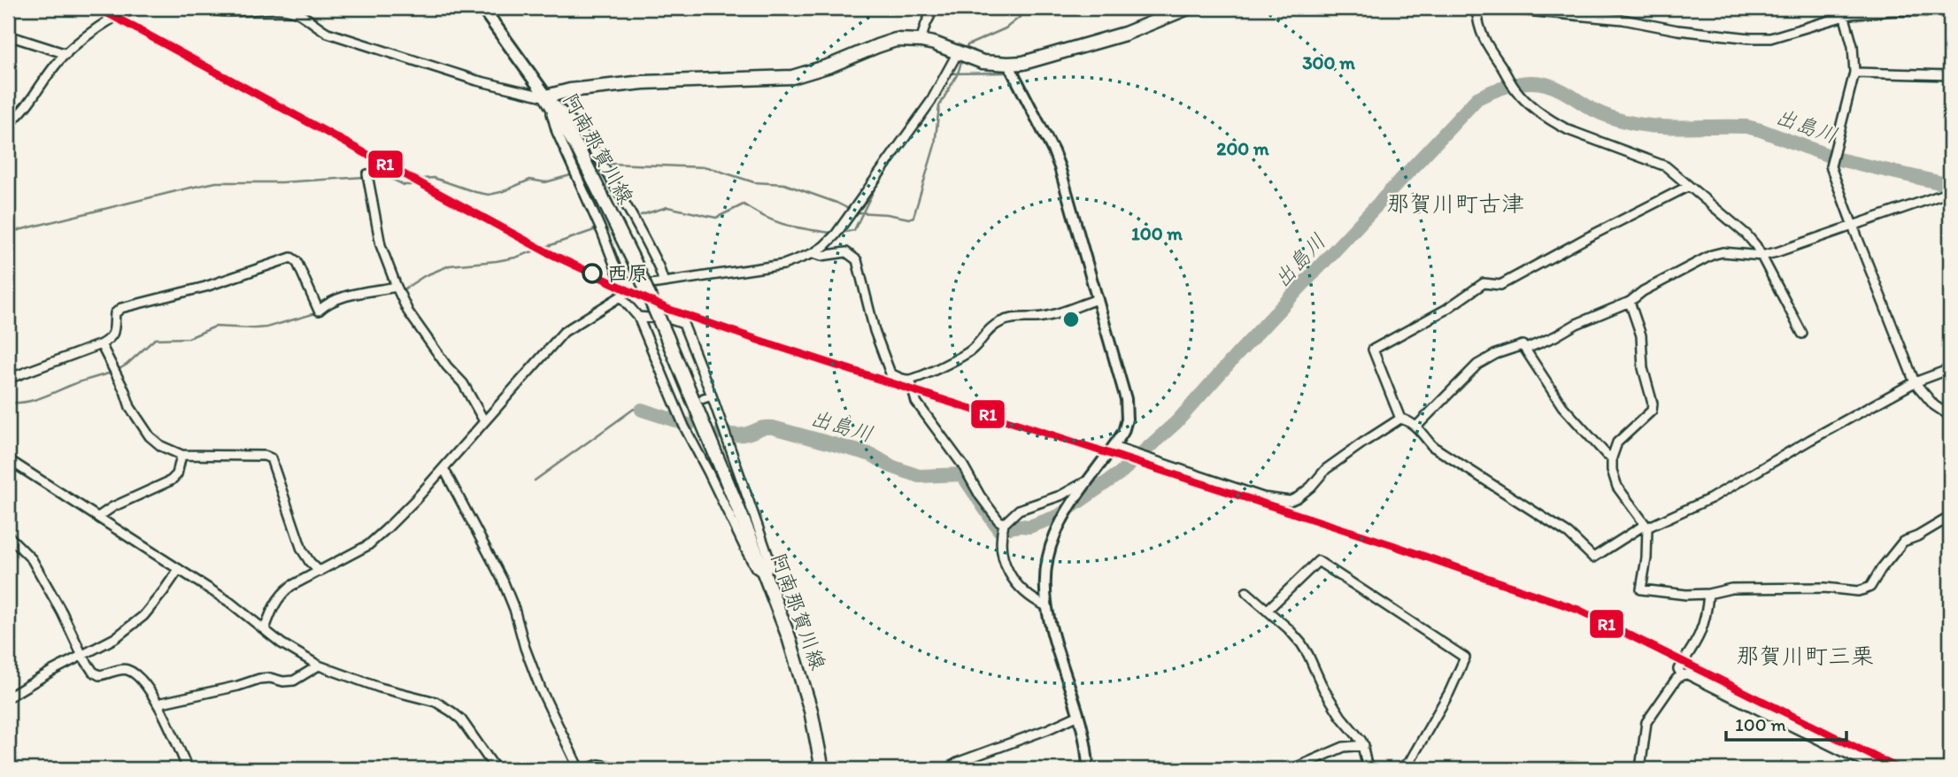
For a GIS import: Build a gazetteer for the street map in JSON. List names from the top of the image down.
{
  "streets": {
    "main road": ["阿南那賀川線"]
  },
  "districts": ["那賀川町古津", "那賀川町三栗"],
  "water": ["出島川"],
  "places": ["西原"],
  "lines": ["transit line R1"],
  "scale_bar": "100 m",
  "rings": ["300 m", "200 m", "100 m"]
}
